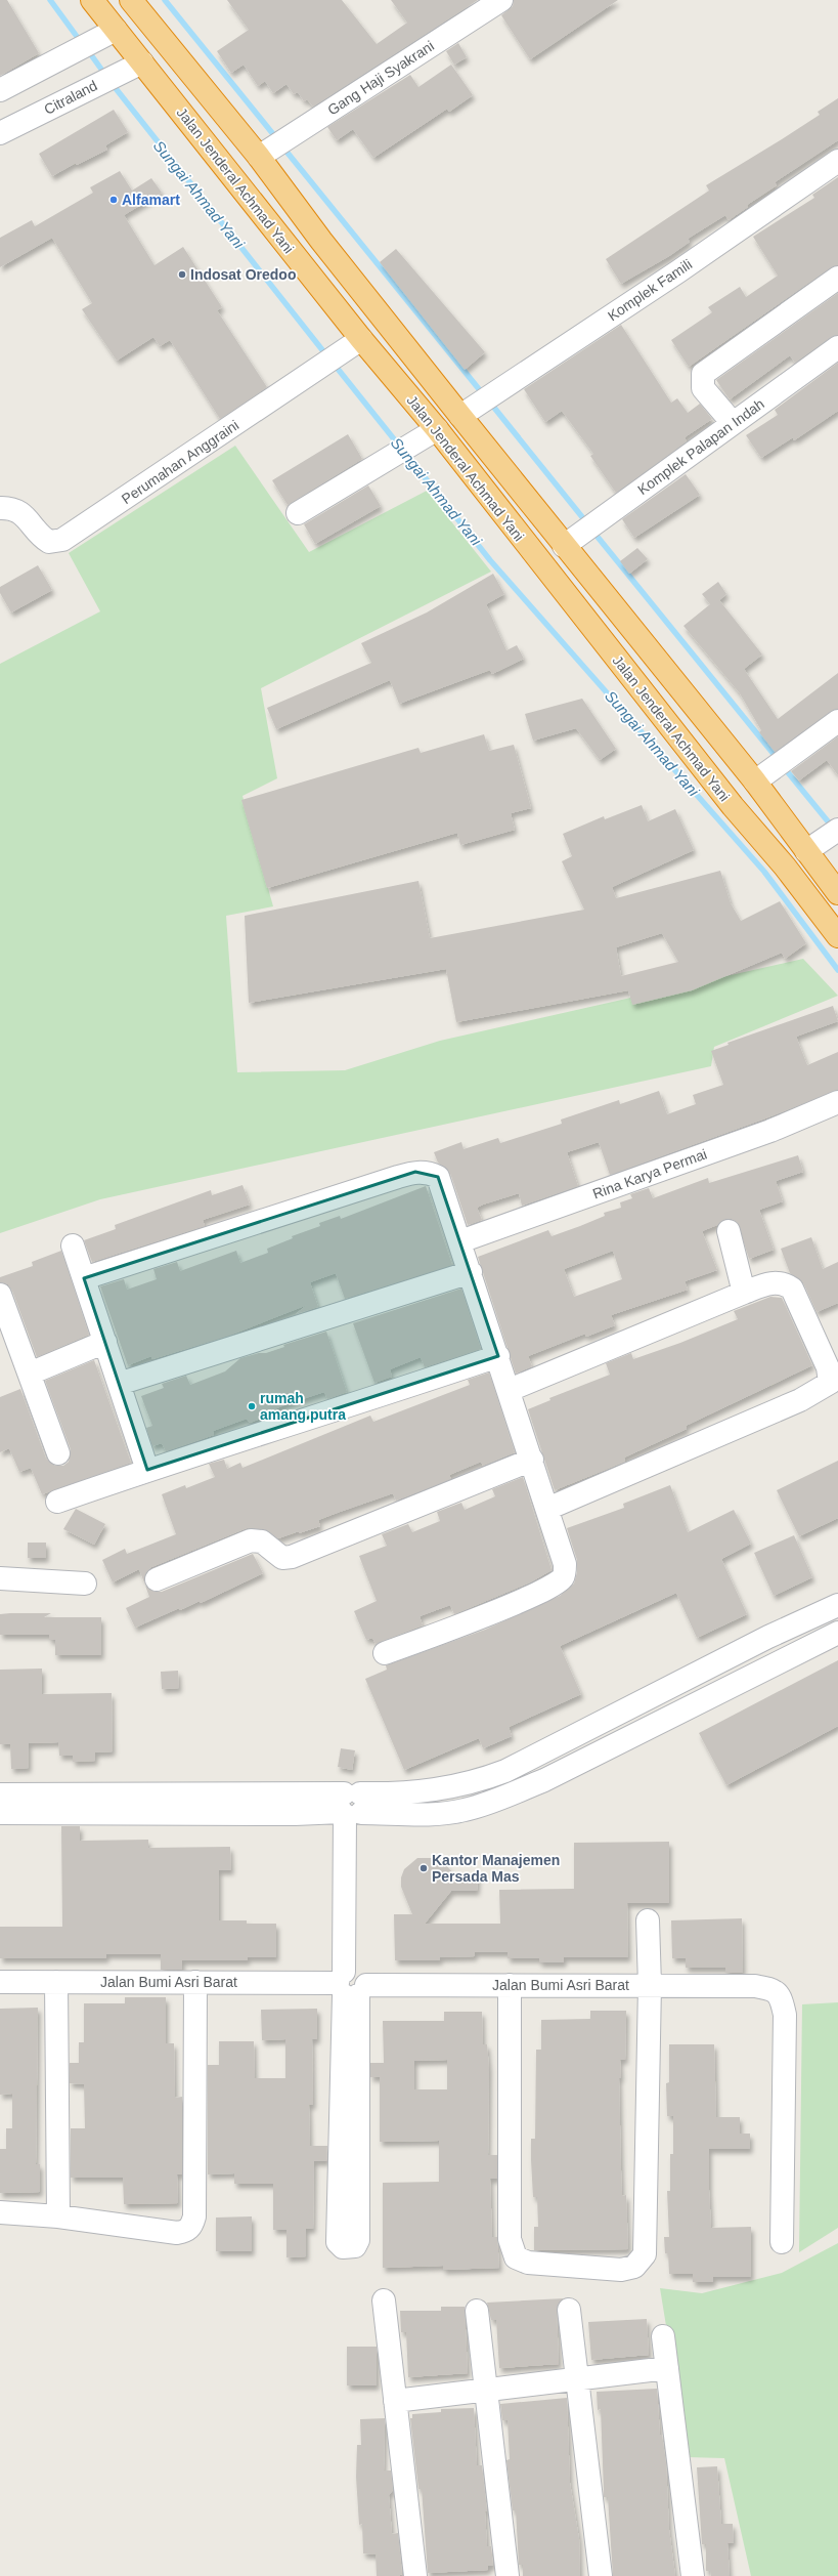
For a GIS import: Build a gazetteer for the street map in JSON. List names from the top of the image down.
{
  "streets": {
    "highway": ["Jalan Jenderal Achmad Yani"],
    "street": [
      "Gang Haji Syakrani",
      "Citraland",
      "Komplek Famili",
      "Komplek Palapan Indah",
      "Perumahan Anggraini",
      "Rina Karya Permai",
      "Jalan Bumi Asri Barat"
    ]
  },
  "crossings": [
    ["Gang Haji Syakrani", "Jalan Jenderal Achmad Yani"],
    ["Citraland", "Jalan Jenderal Achmad Yani"],
    ["Jalan Jenderal Achmad Yani", "Komplek Famili"],
    ["Jalan Jenderal Achmad Yani", "Komplek Palapan Indah"],
    ["Jalan Jenderal Achmad Yani", "Perumahan Anggraini"]
  ],
  "water": ["Sungai Ahmad Yani"],
  "places": [
    "Alfamart",
    "Indosat Oredoo",
    "rumah amang putra",
    "Kantor Manajemen Persada Mas"
  ]
}
